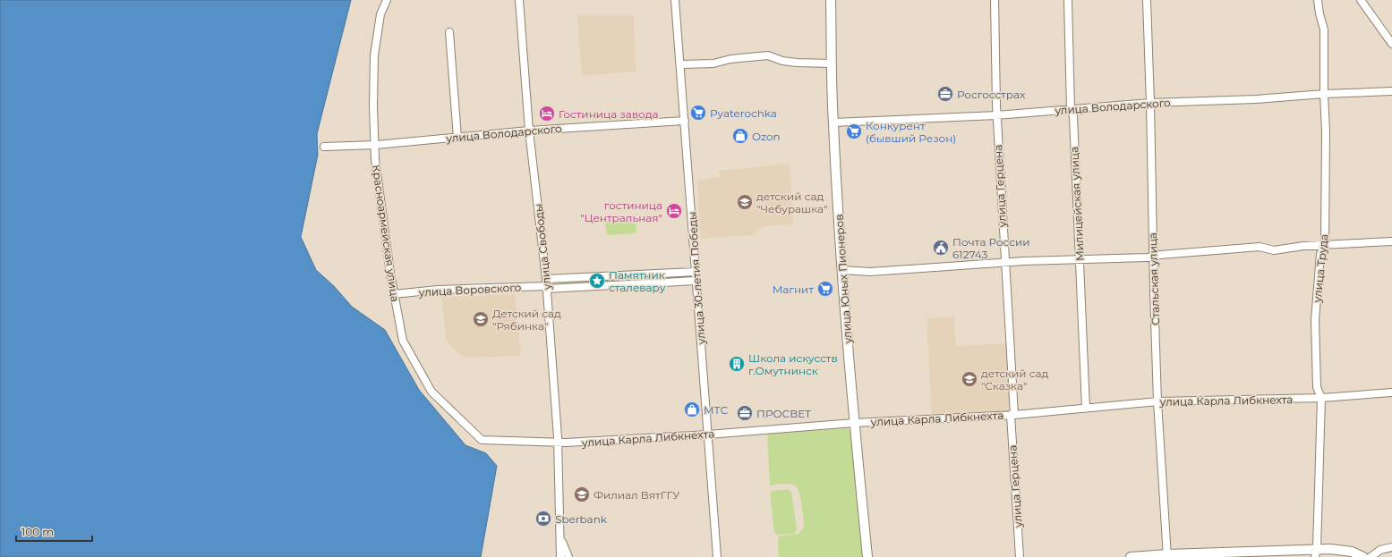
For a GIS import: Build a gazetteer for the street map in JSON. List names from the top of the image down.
{
  "streets": {
    "main road": ["улица Юных Пионеров"],
    "street": [
      "улица Володарского",
      "улица Герцена",
      "Милицейская улица",
      "Красноармейская улица",
      "улица Свободы",
      "улица Труда",
      "улица 30-летия Победы",
      "Стальская улица",
      "улица Воровского",
      "улица Карла Либкнехта"
    ]
  },
  "crossings": [
    ["улица Володарского", "улица Герцена"],
    ["улица Володарского", "Милицейская улица"],
    ["улица Володарского", "Красноармейская улица"],
    ["улица Володарского", "улица Свободы"],
    ["улица Володарского", "улица Труда"],
    ["улица Володарского", "улица 30-летия Победы"],
    ["улица Володарского", "улица Юных Пионеров"],
    ["улица Володарского", "Стальская улица"],
    ["улица Герцена", "улица Карла Либкнехта"],
    ["Милицейская улица", "улица Карла Либкнехта"],
    ["Красноармейская улица", "улица Воровского"],
    ["Красноармейская улица", "улица Карла Либкнехта"],
    ["улица Свободы", "улица Воровского"],
    ["улица Свободы", "улица Карла Либкнехта"],
    ["улица Труда", "улица Карла Либкнехта"],
    ["улица 30-летия Победы", "улица Воровского"],
    ["улица 30-летия Победы", "улица Карла Либкнехта"],
    ["улица Юных Пионеров", "улица Карла Либкнехта"],
    ["Стальская улица", "улица Карла Либкнехта"]
  ],
  "places": {
    "office": ["Росгосстрах", "ПРОСВЕТ"],
    "supermarket": ["Pyaterochka", "Конкурент (бывший Резон)", "Магнит"],
    "hotel": ["Гостиница завода", "гостиница \"Центральная\""],
    "shop": ["Ozon", "МТС"],
    "school or university": [
      "детский сад \"Чебурашка\"",
      "Детский сад \"Рябинка\"",
      "детский сад \"Сказка\"",
      "Филиал ВятГГУ"
    ],
    "public building": ["Почта России 612743"],
    "place": ["Памятник сталевару"],
    "building": ["Школа искусств г.Омутнинск"],
    "bank": ["Sberbank"]
  },
  "scale_bar": "100 m"
}
